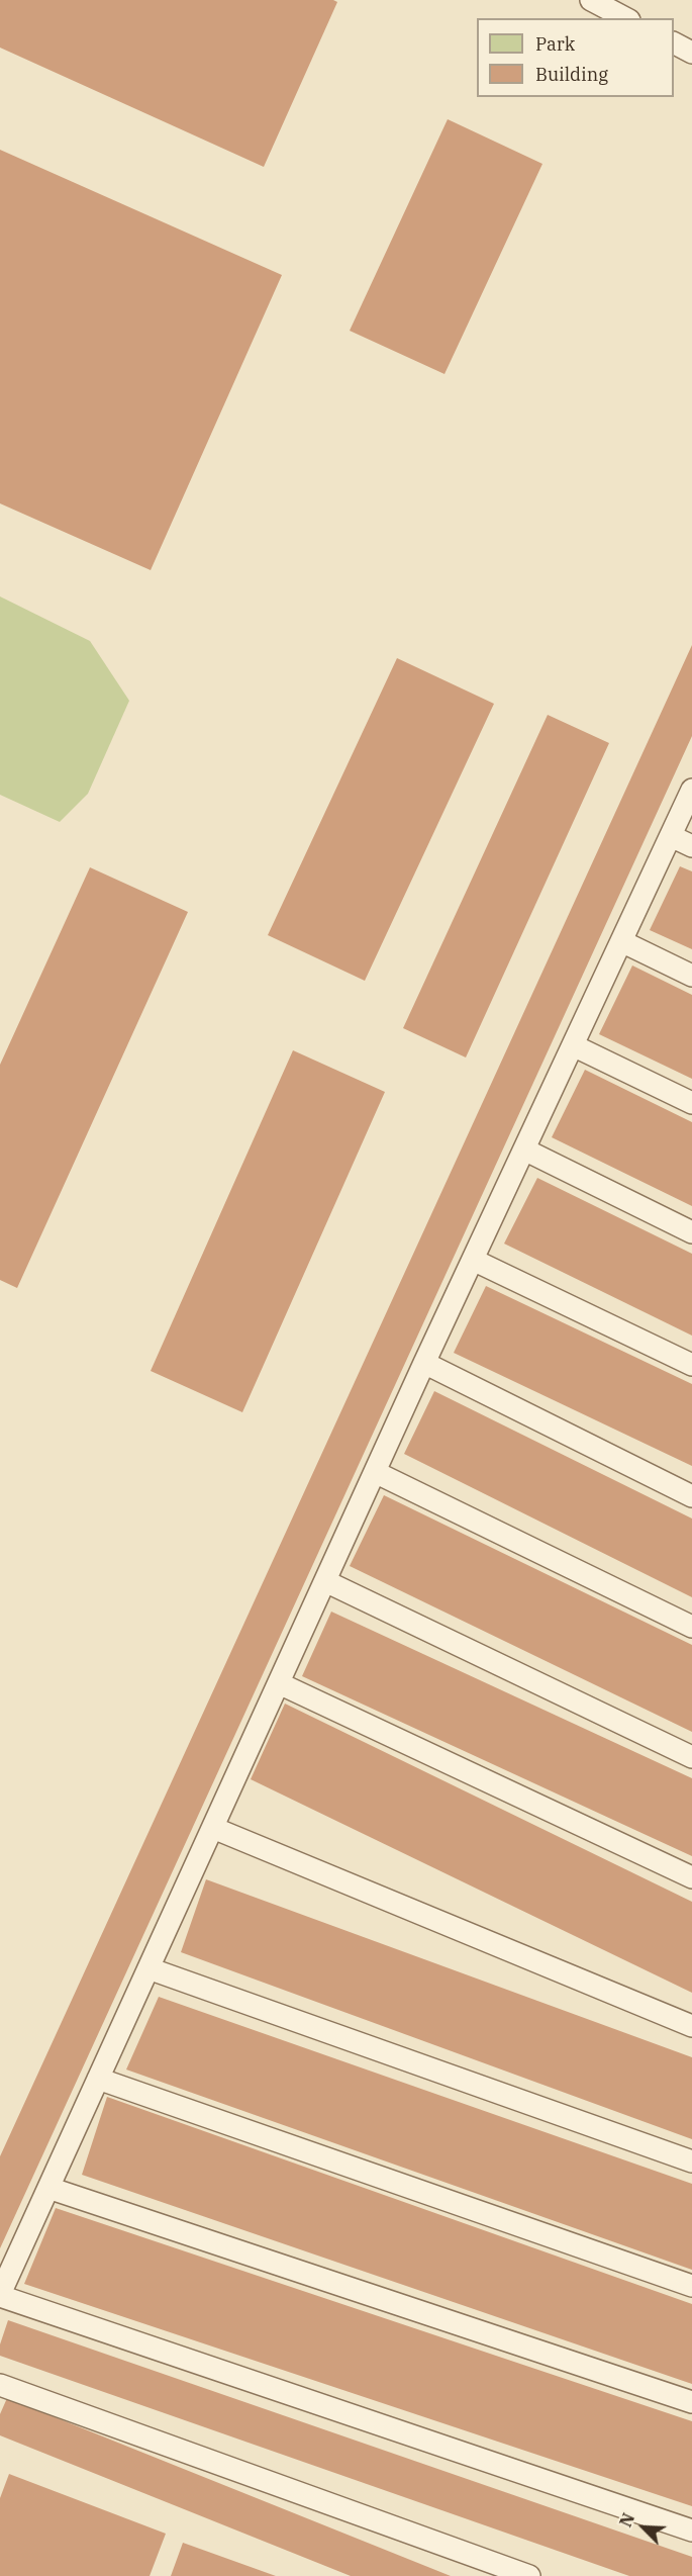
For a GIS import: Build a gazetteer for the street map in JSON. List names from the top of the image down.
{
  "legend": ["Park", "Building"],
  "north": "top left"
}
